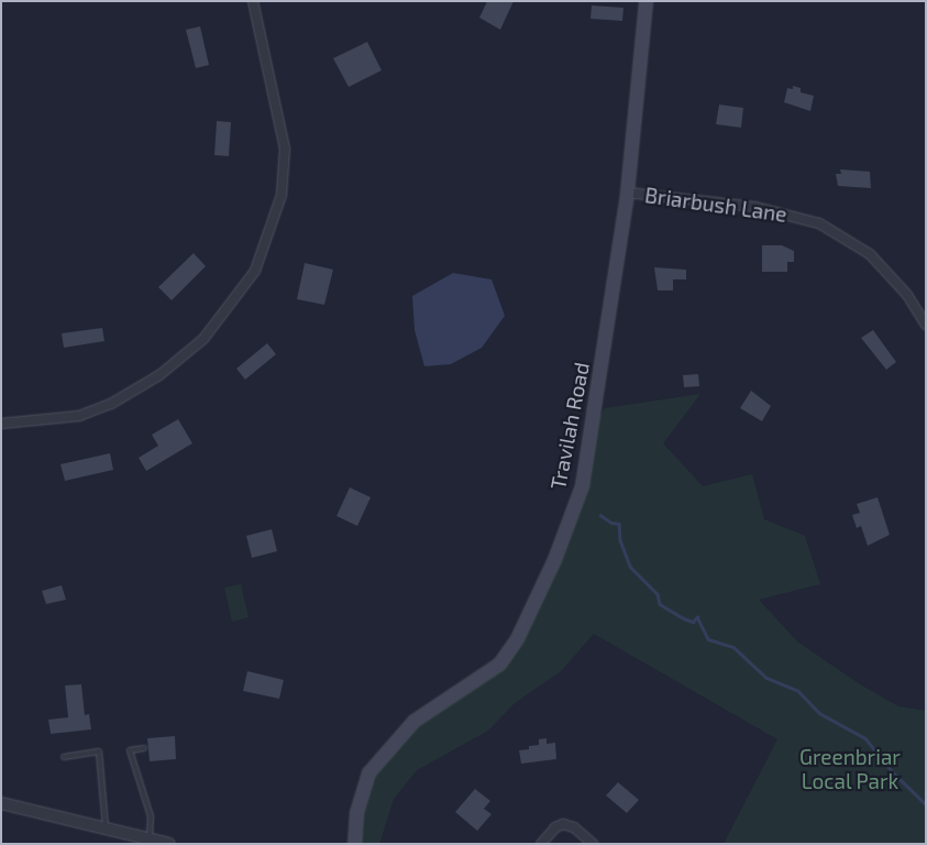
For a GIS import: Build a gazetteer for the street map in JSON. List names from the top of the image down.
{
  "streets": {
    "main road": ["Travilah Road"],
    "street": ["Briarbush Lane"]
  },
  "crossings": [
    ["Briarbush Lane", "Travilah Road"]
  ],
  "parks": ["Greenbriar Local Park"]
}
